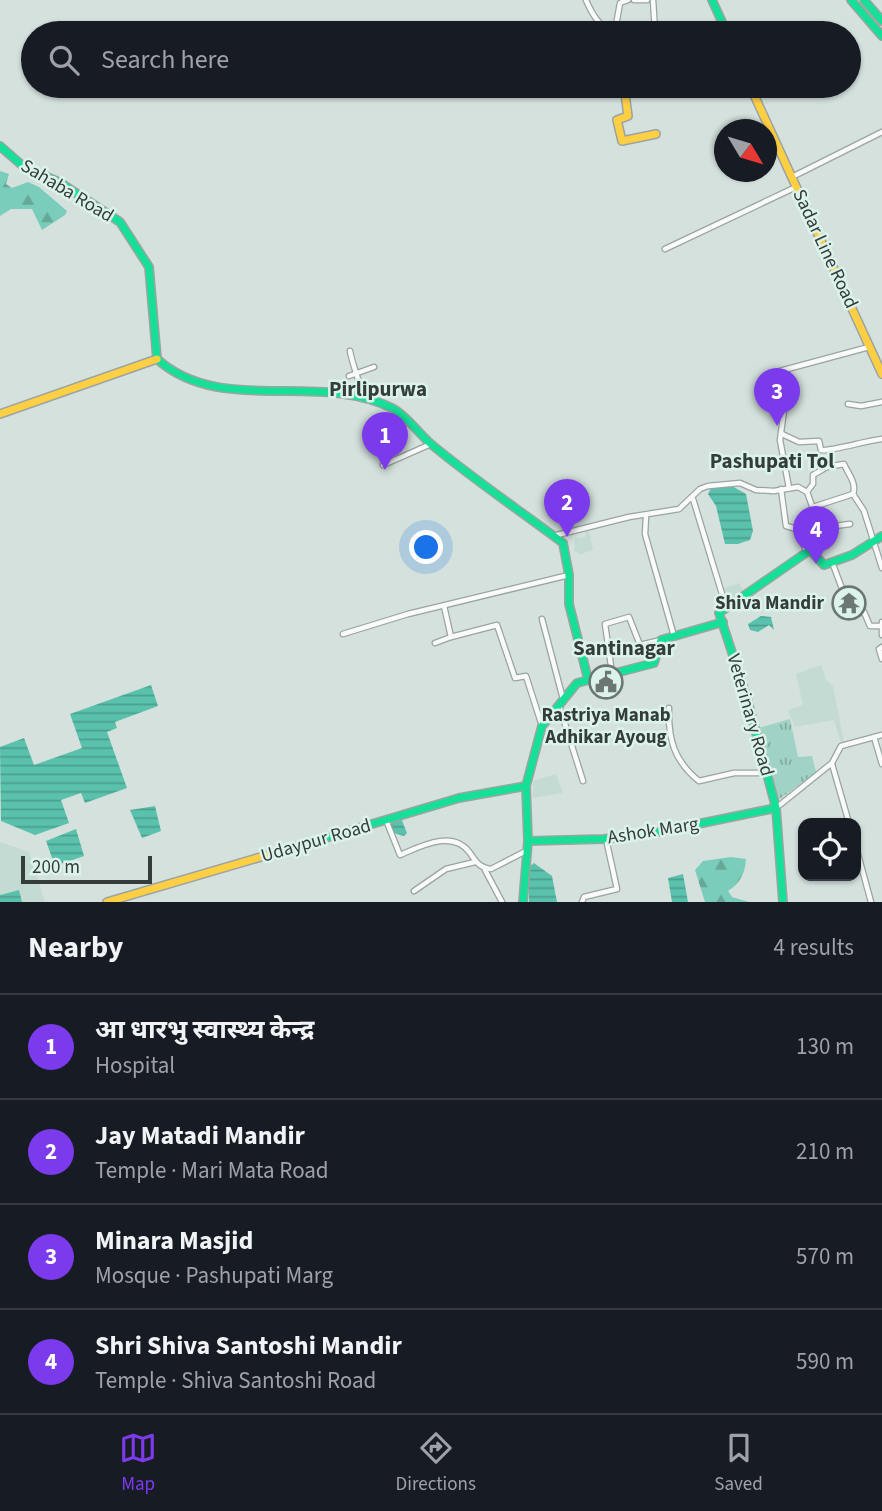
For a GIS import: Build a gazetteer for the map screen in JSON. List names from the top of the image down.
{
  "streets": {
    "main road": [
      "Sahaba Road",
      "Sadar Line Road",
      "Veterinary Road",
      "Ashok Marg",
      "Udaypur Road"
    ]
  },
  "crossings": [
    ["Veterinary Road", "Ashok Marg"]
  ],
  "districts": ["Pirlipurwa", "Pashupati Tol", "Santinagar"],
  "places": {
    "temple": ["Shiva Mandir"],
    "public building": ["Rastriya Manab Adhikar Ayoug"]
  },
  "scale_bar": "200 m",
  "north": "bottom right",
  "page": {
    "search": "Search here",
    "pins": [
      "3",
      "1",
      "2",
      "4"
    ],
    "scale": "200 m",
    "heading": ["Nearby", "4 results"],
    "list": [
      {
        "mark": "1",
        "name": "आ धारभु स्वास्थ्य केन्द्र",
        "note": "Hospital",
        "value": "130 m"
      },
      {
        "mark": "2",
        "name": "Jay Matadi Mandir",
        "note": "Temple · Mari Mata Road",
        "value": "210 m"
      },
      {
        "mark": "3",
        "name": "Minara Masjid",
        "note": "Mosque · Pashupati Marg",
        "value": "570 m"
      },
      {
        "mark": "4",
        "name": "Shri Shiva Santoshi Mandir",
        "note": "Temple · Shiva Santoshi Road",
        "value": "590 m"
      }
    ],
    "nav": ["Map", "Directions", "Saved"]
  }
}
